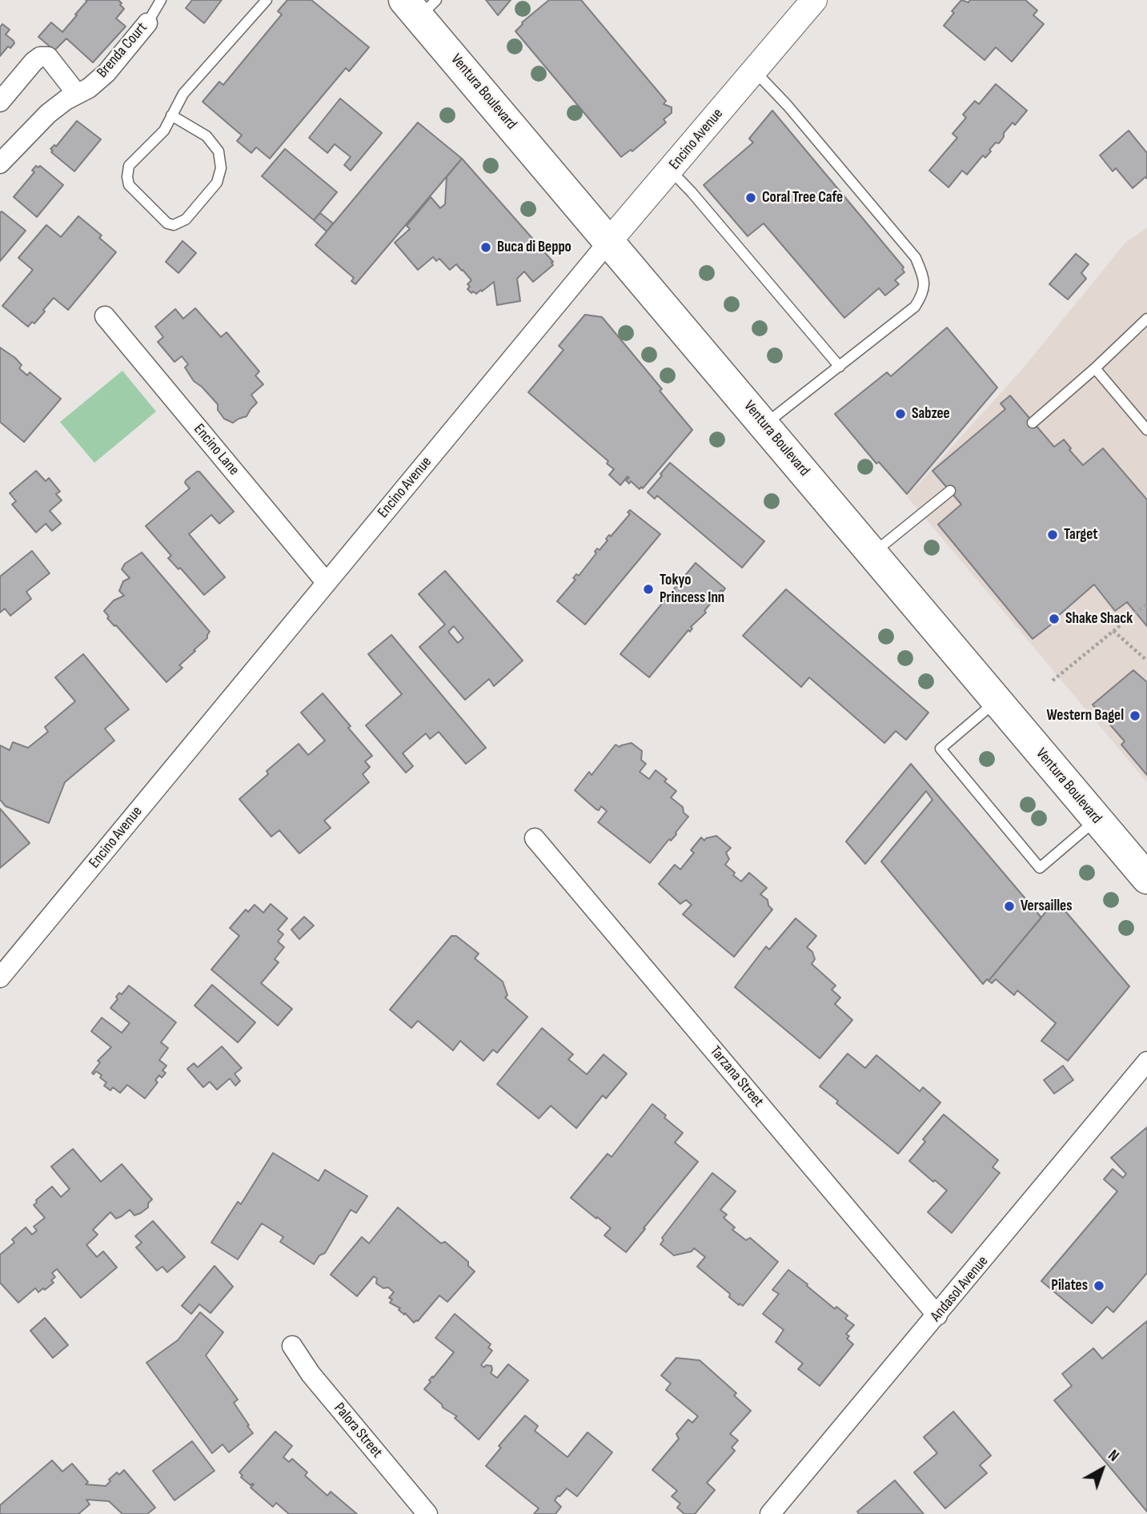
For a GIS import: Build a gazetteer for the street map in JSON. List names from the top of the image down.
{
  "streets": {
    "main road": ["Ventura Boulevard"],
    "street": [
      "Brenda Court",
      "Encino Avenue",
      "Encino Lane",
      "Tarzana Street",
      "Andasol Avenue",
      "Palora Street"
    ]
  },
  "crossings": [
    ["Ventura Boulevard", "Encino Avenue"],
    ["Encino Avenue", "Encino Lane"],
    ["Tarzana Street", "Andasol Avenue"]
  ],
  "places": [
    "Coral Tree Cafe",
    "Buca di Beppo",
    "Sabzee",
    "Target",
    "Tokyo Princess Inn",
    "Shake Shack",
    "Western Bagel",
    "Versailles",
    "Pilates"
  ],
  "north": "top right"
}
